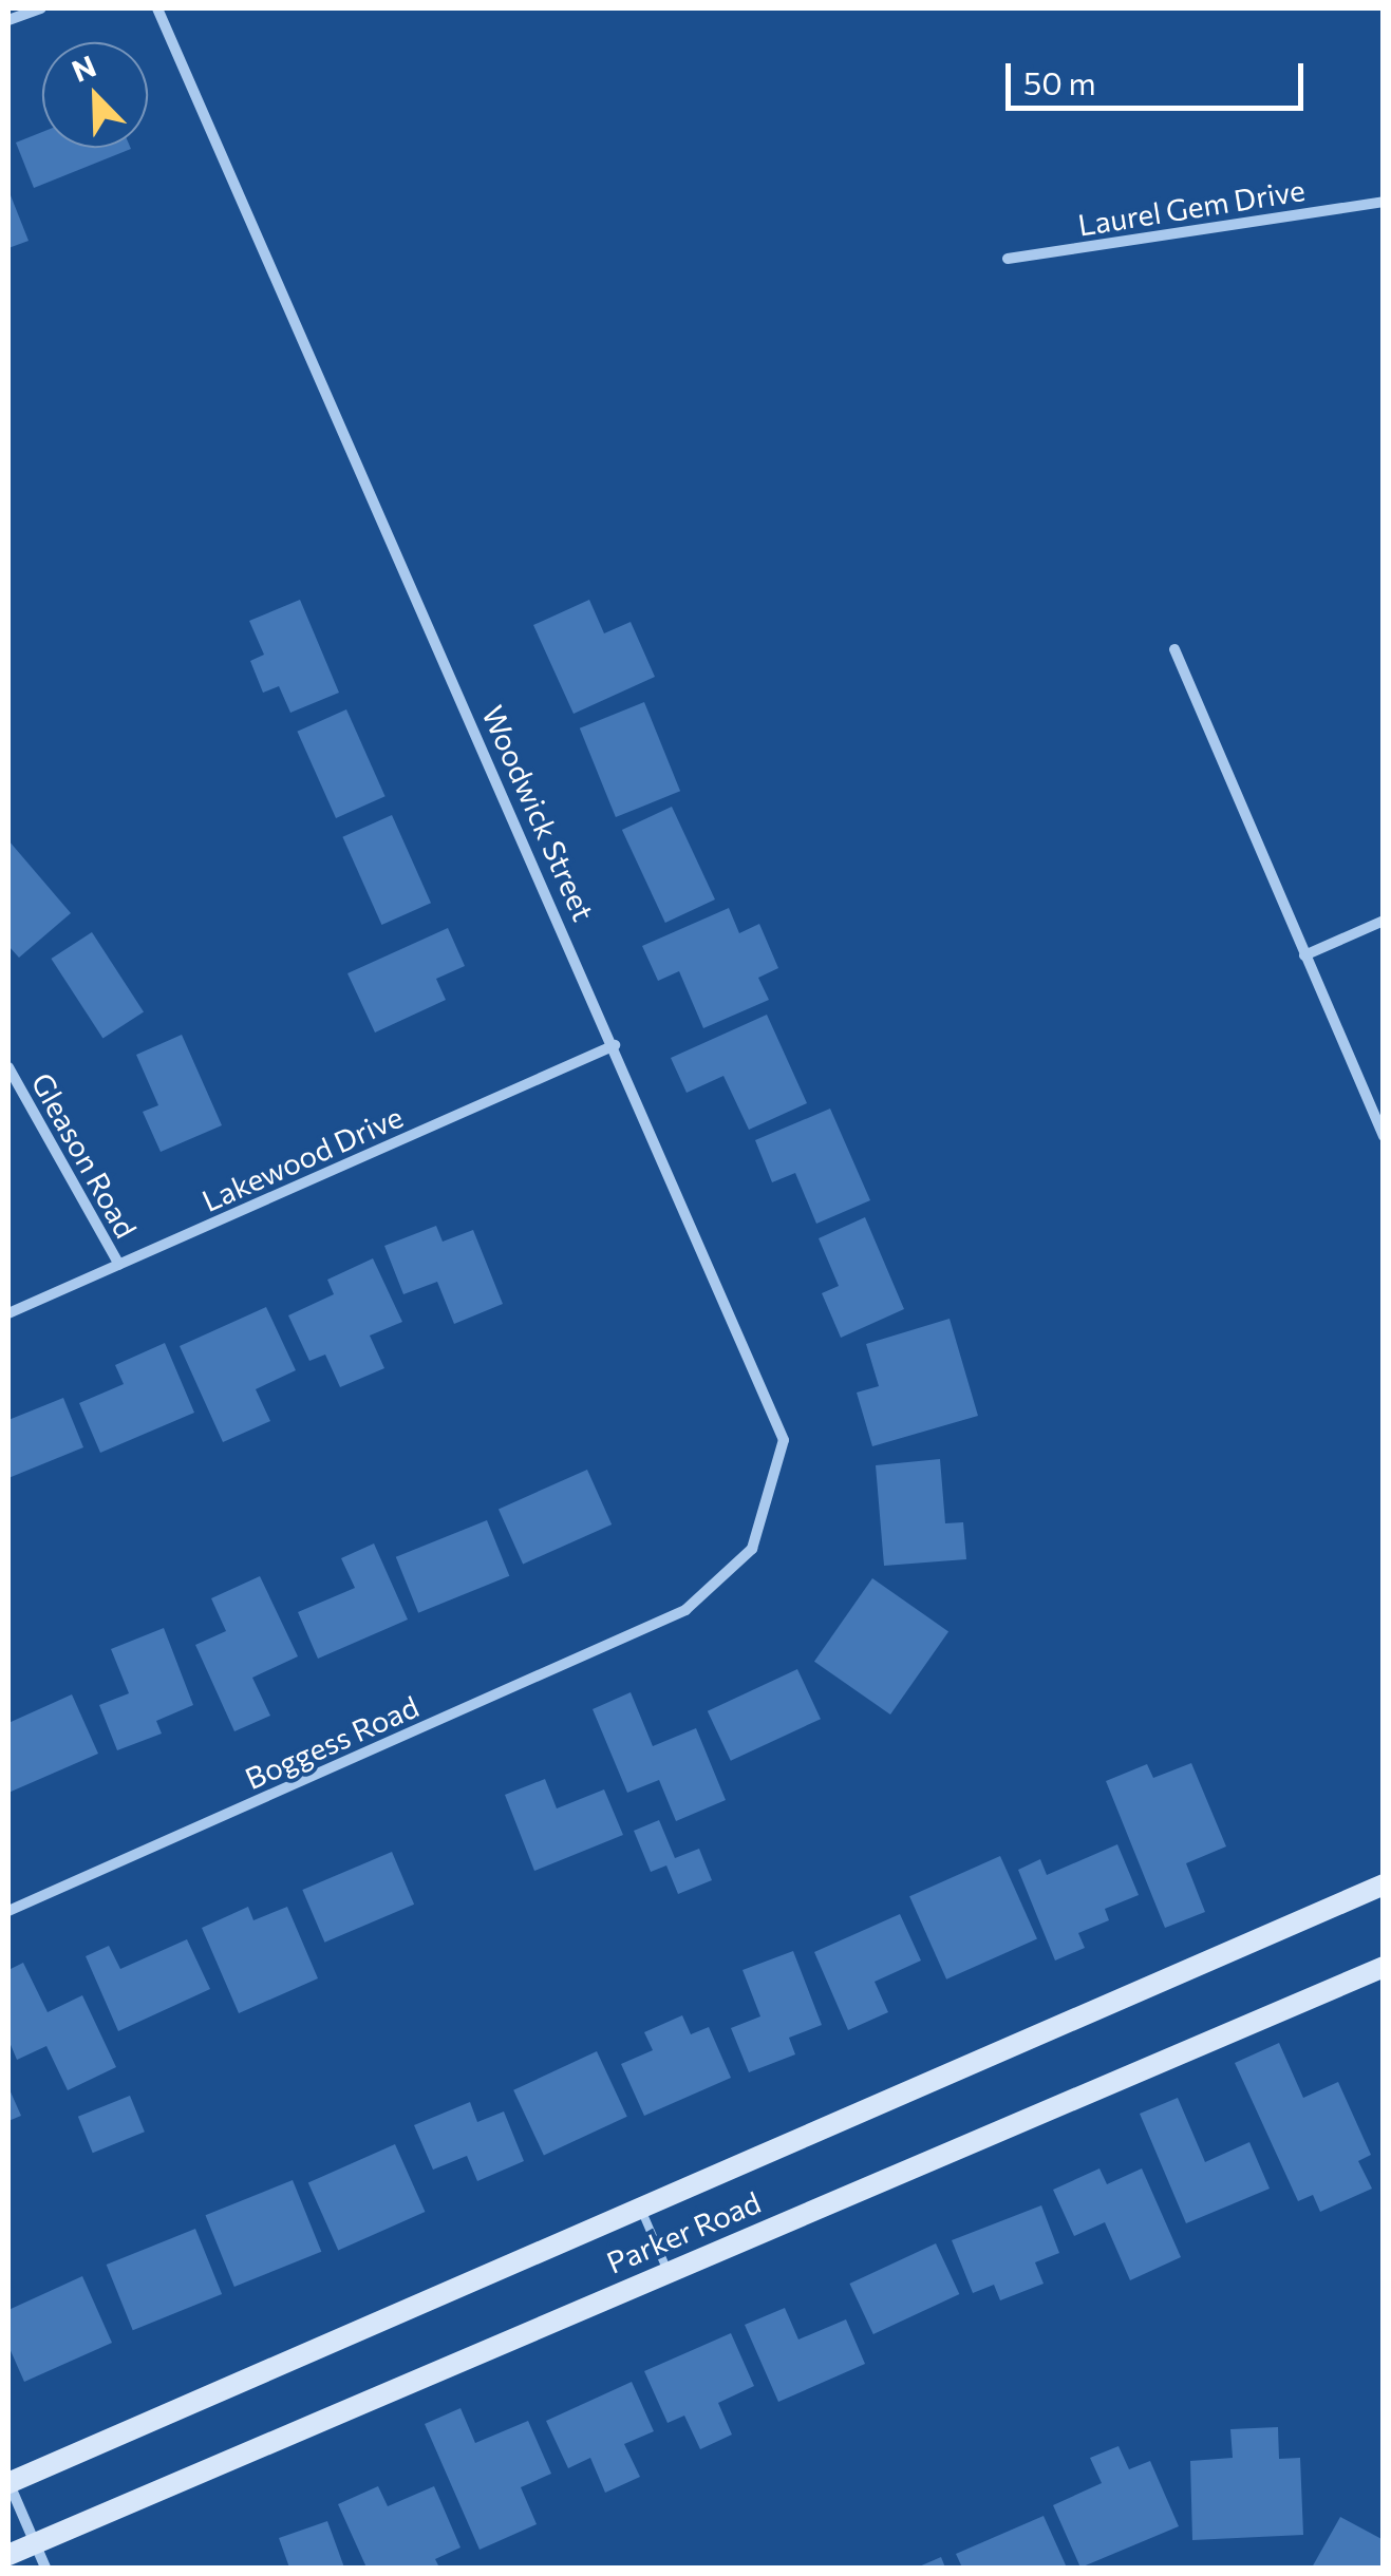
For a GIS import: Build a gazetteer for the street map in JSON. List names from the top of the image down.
{
  "streets": {
    "street": [
      "Laurel Gem Drive",
      "Woodwick Street",
      "Gleason Road",
      "Lakewood Drive",
      "Boggess Road",
      "Parker Road"
    ]
  },
  "crossings": [
    ["Woodwick Street", "Lakewood Drive"],
    ["Woodwick Street", "Boggess Road"],
    ["Gleason Road", "Lakewood Drive"]
  ],
  "scale_bar": "50 m",
  "north": "top left"
}
